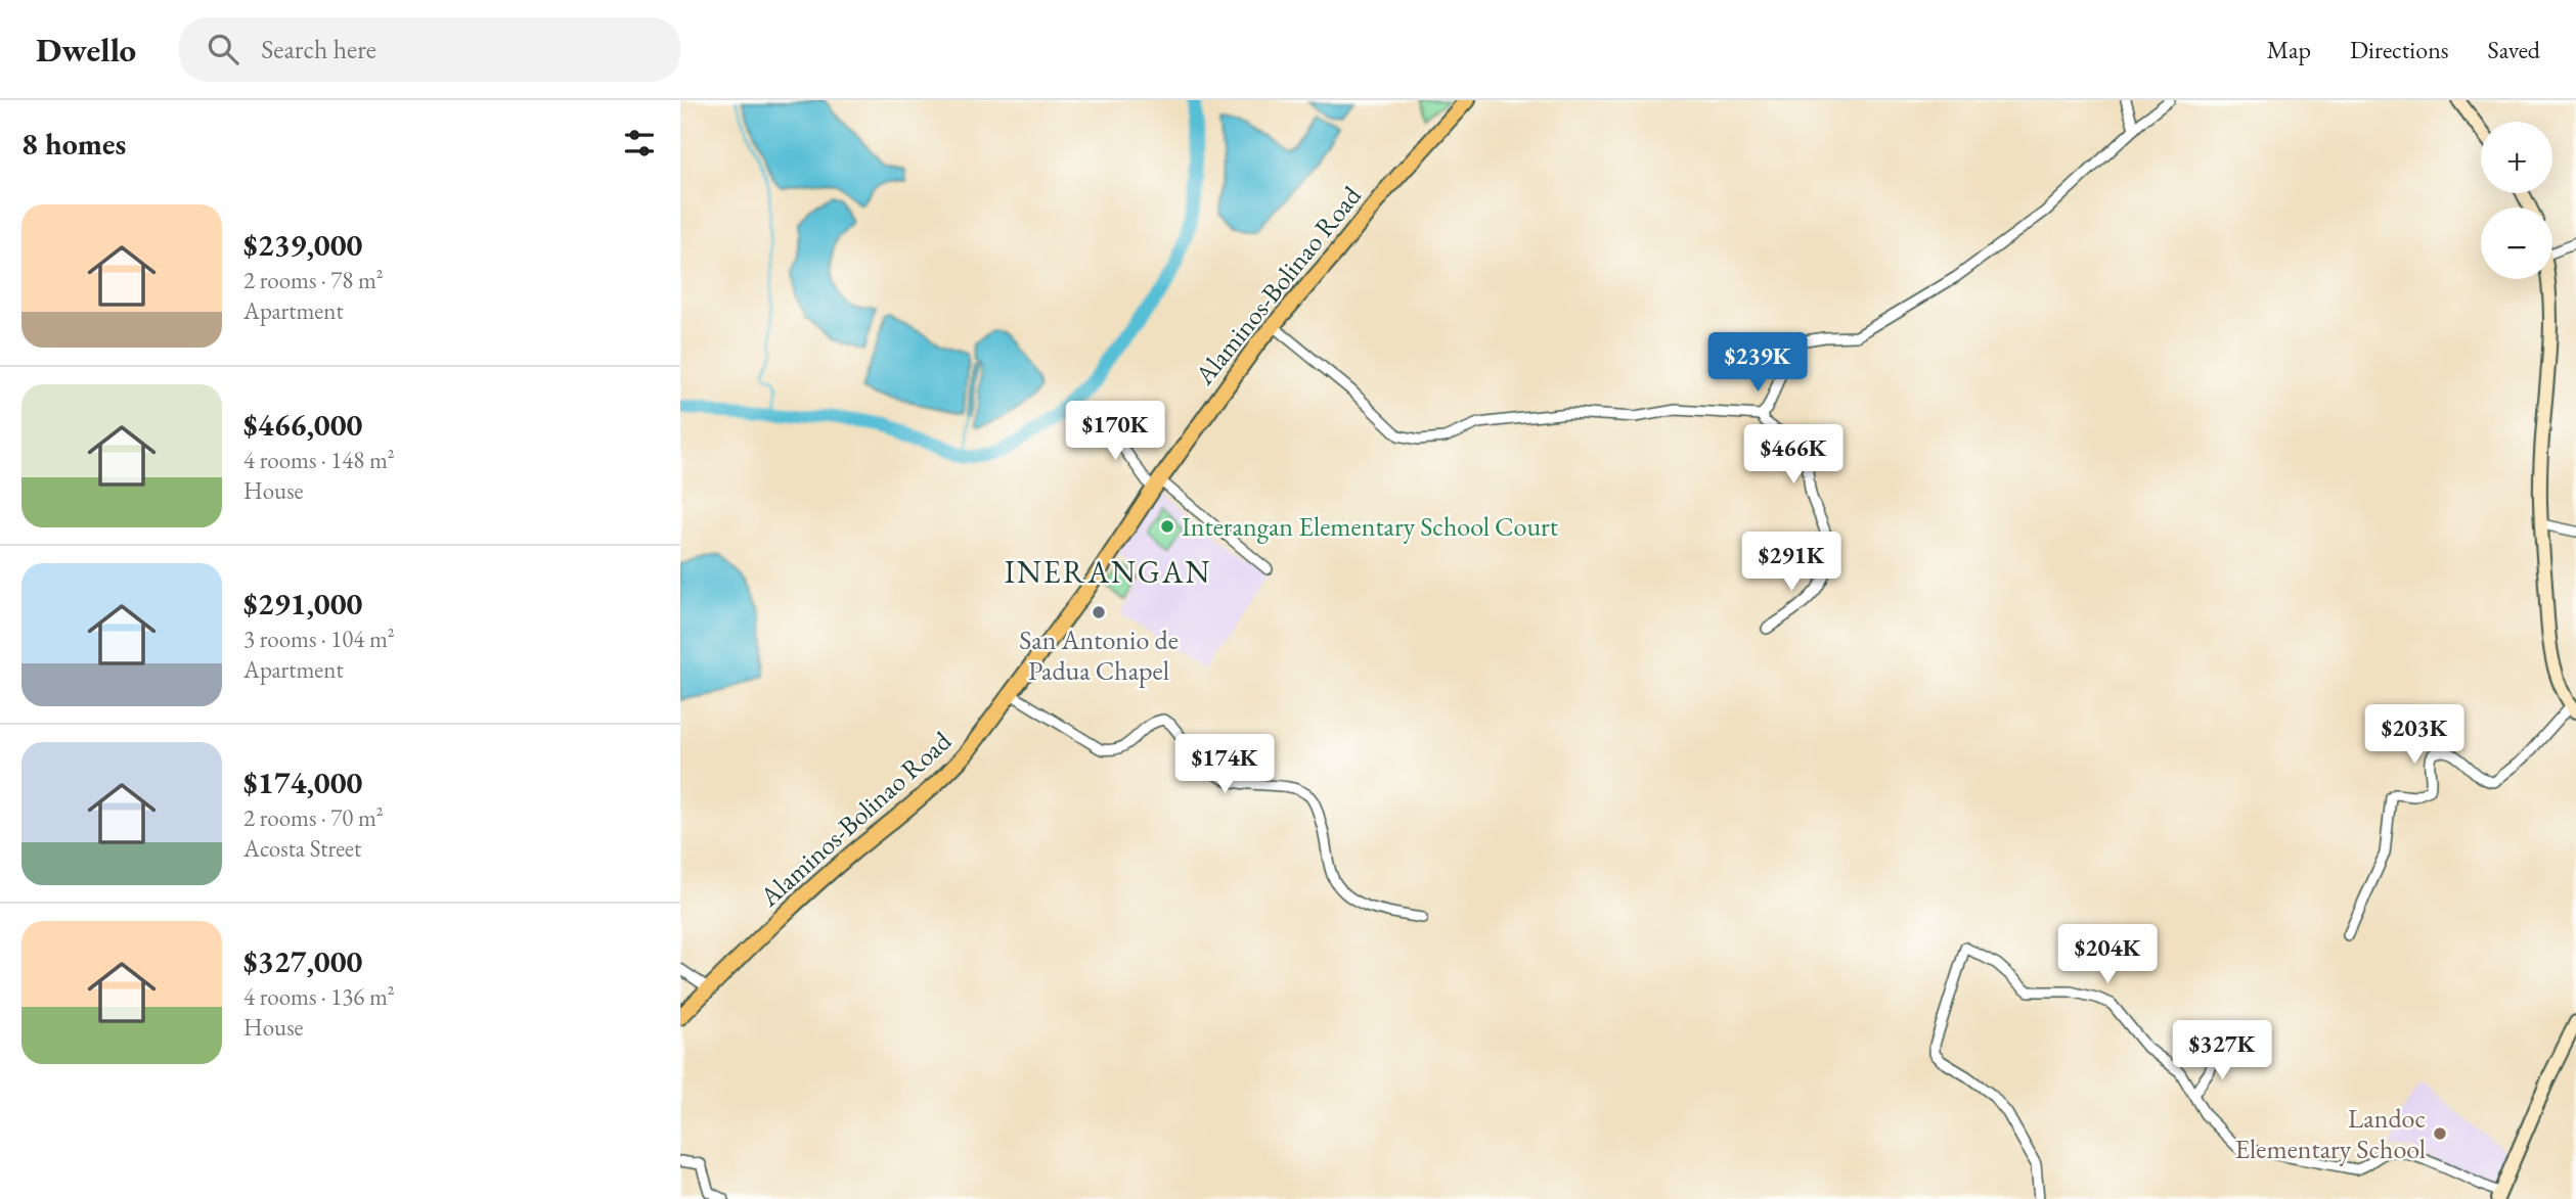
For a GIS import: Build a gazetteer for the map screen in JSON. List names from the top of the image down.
{
  "streets": {
    "main road": ["Alaminos-Bolinao Road"]
  },
  "districts": ["INERANGAN"],
  "places": ["Interangan Elementary School Court", "San Antonio de Padua Chapel", "Landoc Elementary School"],
  "page": {
    "header": "Dwello",
    "search": "Search here",
    "nav": ["Map", "Directions", "Saved"],
    "heading": "8 homes",
    "map_buttons": ["+", "−"],
    "list": [
      {
        "name": "$239,000",
        "note": "2 rooms · 78 m² · Apartment"
      },
      {
        "name": "$466,000",
        "note": "4 rooms · 148 m² · House"
      },
      {
        "name": "$291,000",
        "note": "3 rooms · 104 m² · Apartment"
      },
      {
        "name": "$174,000",
        "note": "2 rooms · 70 m² · Acosta Street"
      },
      {
        "name": "$327,000",
        "note": "4 rooms · 136 m² · House"
      }
    ],
    "price": [
      "$239K",
      "$170K",
      "$466K",
      "$291K",
      "$203K",
      "$174K",
      "$204K",
      "$327K"
    ]
  }
}
